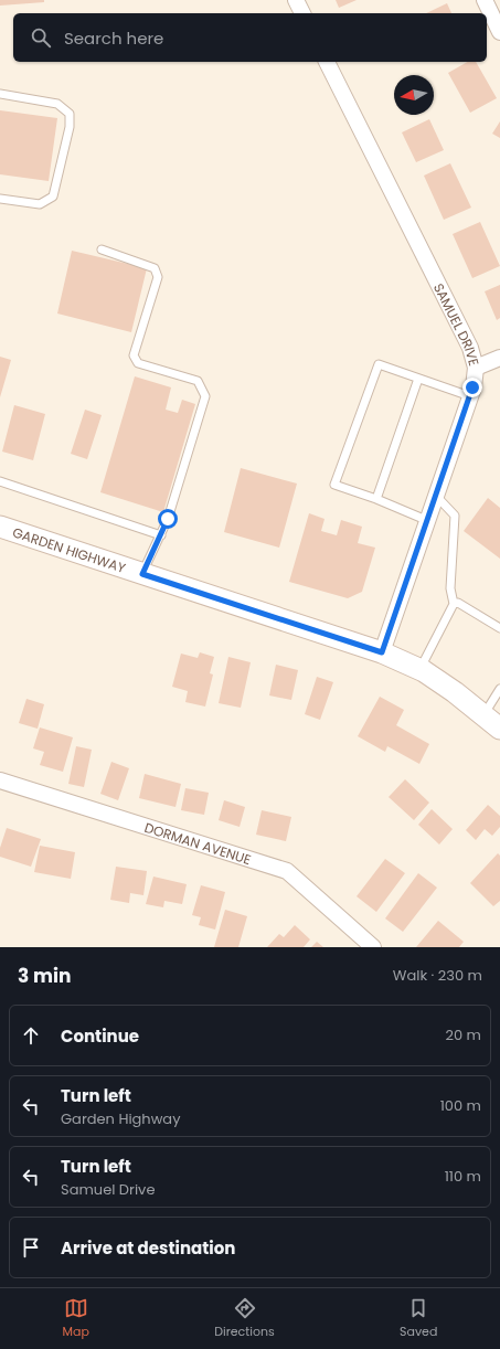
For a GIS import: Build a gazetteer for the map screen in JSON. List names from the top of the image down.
{
  "streets": {
    "main road": ["GARDEN HIGHWAY"],
    "street": ["SAMUEL DRIVE", "DORMAN AVENUE"]
  },
  "crossings": [
    ["SAMUEL DRIVE", "GARDEN HIGHWAY"]
  ],
  "north": "left",
  "page": {
    "search": "Search here",
    "heading": ["3 min", "Walk · 230 m"],
    "list": [
      ["Continue", "20 m"],
      ["Turn left", "Garden Highway", "100 m"],
      ["Turn left", "Samuel Drive", "110 m"],
      "Arrive at destination"
    ],
    "nav": ["Map", "Directions", "Saved"]
  }
}
